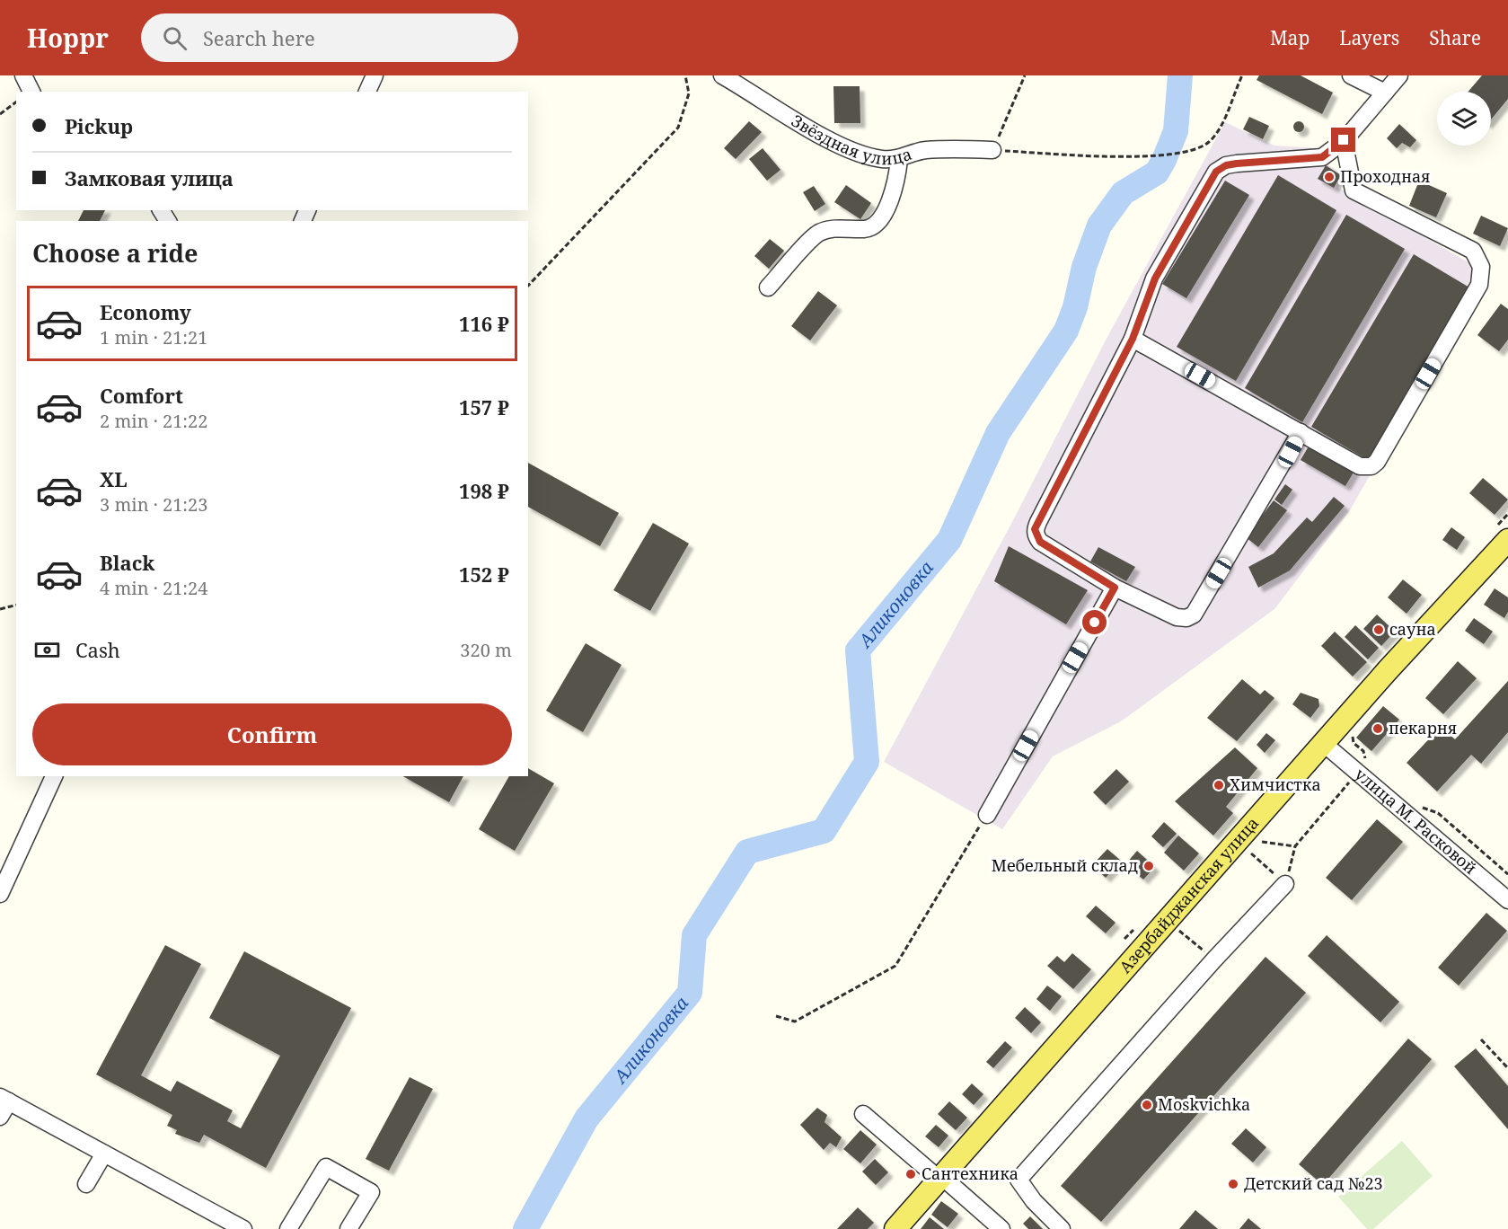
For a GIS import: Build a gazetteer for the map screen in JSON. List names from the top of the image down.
{
  "streets": {
    "main road": ["Азербайджанская улица"],
    "street": ["Звёздная улица", "улица М. Расковой"]
  },
  "crossings": [
    ["улица М. Расковой", "Азербайджанская улица"]
  ],
  "water": ["Аликоновка"],
  "places": [
    "Проходная",
    "сауна",
    "пекарня",
    "Химчистка",
    "Мебельный склад",
    "Moskvichka",
    "Сантехника",
    "Детский сад №23"
  ],
  "page": {
    "header": "Hoppr",
    "search": "Search here",
    "nav": ["Map", "Layers", "Share"],
    "banner": ["Pickup", "Замковая улица"],
    "heading": "Choose a ride",
    "list": [
      {
        "name": "Economy",
        "note": "1 min · 21:21",
        "value": "116 ₽"
      },
      {
        "name": "Comfort",
        "note": "2 min · 21:22",
        "value": "157 ₽"
      },
      {
        "name": "XL",
        "note": "3 min · 21:23",
        "value": "198 ₽"
      },
      {
        "name": "Black",
        "note": "4 min · 21:24",
        "value": "152 ₽"
      }
    ],
    "pay": ["Cash", "320 m"],
    "buttons": "Confirm"
  }
}
